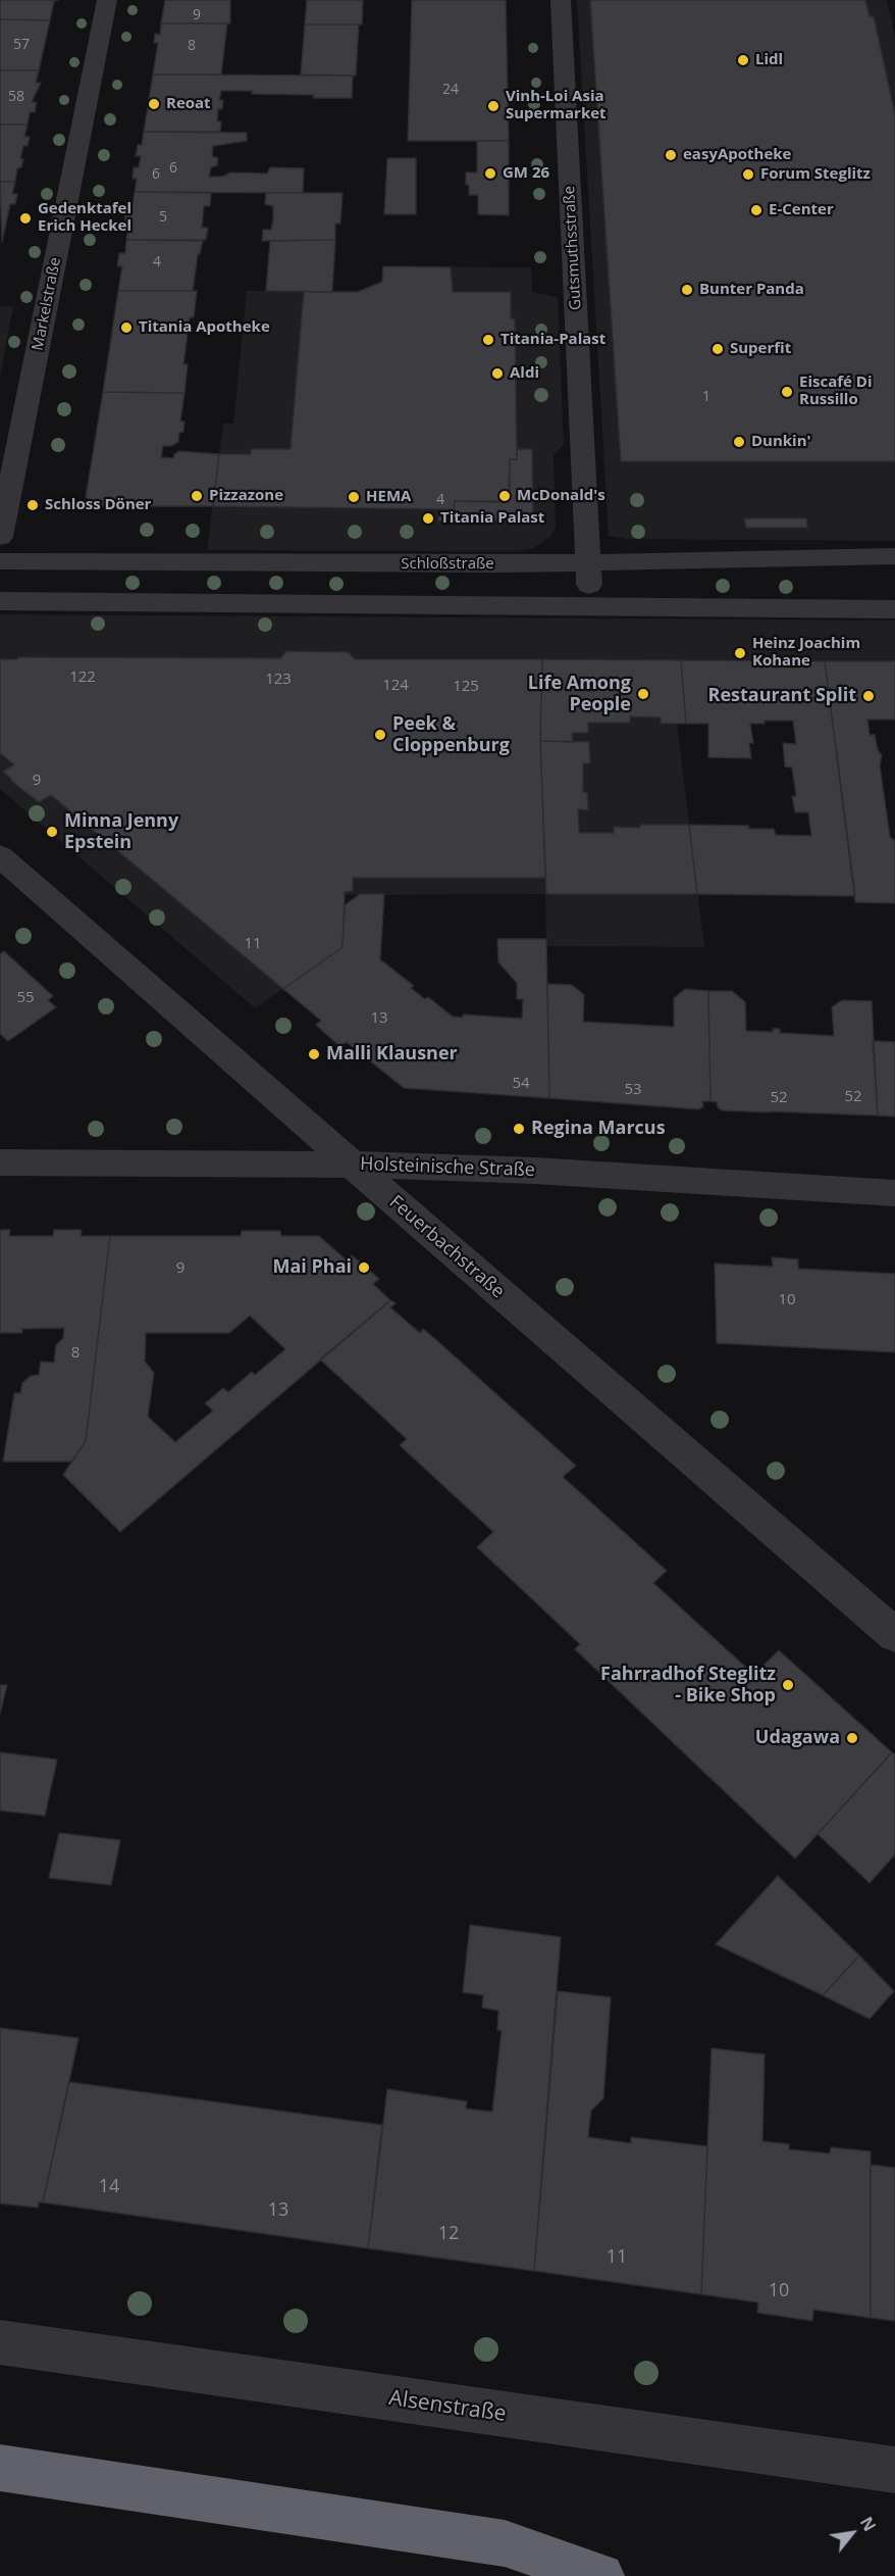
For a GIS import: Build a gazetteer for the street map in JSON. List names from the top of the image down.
{
  "streets": {
    "street": [
      "Gutsmuthsstraße",
      "Markelstraße",
      "Schloßstraße",
      "Holsteinische Straße",
      "Feuerbachstraße",
      "Alsenstraße"
    ]
  },
  "crossings": [
    ["Gutsmuthsstraße", "Schloßstraße"],
    ["Holsteinische Straße", "Feuerbachstraße"]
  ],
  "places": [
    "Lidl",
    "Reoat",
    "Vinh-Loi Asia Supermarket",
    "easyApotheke",
    "GM 26",
    "Forum Steglitz",
    "E-Center",
    "Gedenktafel Erich Heckel",
    "Bunter Panda",
    "Titania Apotheke",
    "Titania-Palast",
    "Superfit",
    "Aldi",
    "Eiscafé Di Russillo",
    "Dunkin'",
    "Pizzazone",
    "McDonald's",
    "HEMA",
    "Schloss Döner",
    "Titania Palast",
    "Heinz Joachim Kohane",
    "Life Among People",
    "Restaurant Split",
    "Peek & Cloppenburg",
    "Minna Jenny Epstein",
    "Malli Klausner",
    "Regina Marcus",
    "Mai Phai",
    "Fahrradhof Steglitz - Bike Shop",
    "Udagawa"
  ],
  "house_numbers": [
    "9",
    "57",
    "8",
    "24",
    "58",
    "6",
    "6",
    "5",
    "4",
    "1",
    "4",
    "122",
    "123",
    "124",
    "125",
    "9",
    "11",
    "55",
    "13",
    "54",
    "53",
    "52",
    "52",
    "9",
    "10",
    "8",
    "14",
    "13",
    "12",
    "11",
    "10"
  ],
  "north": "top right"
}
